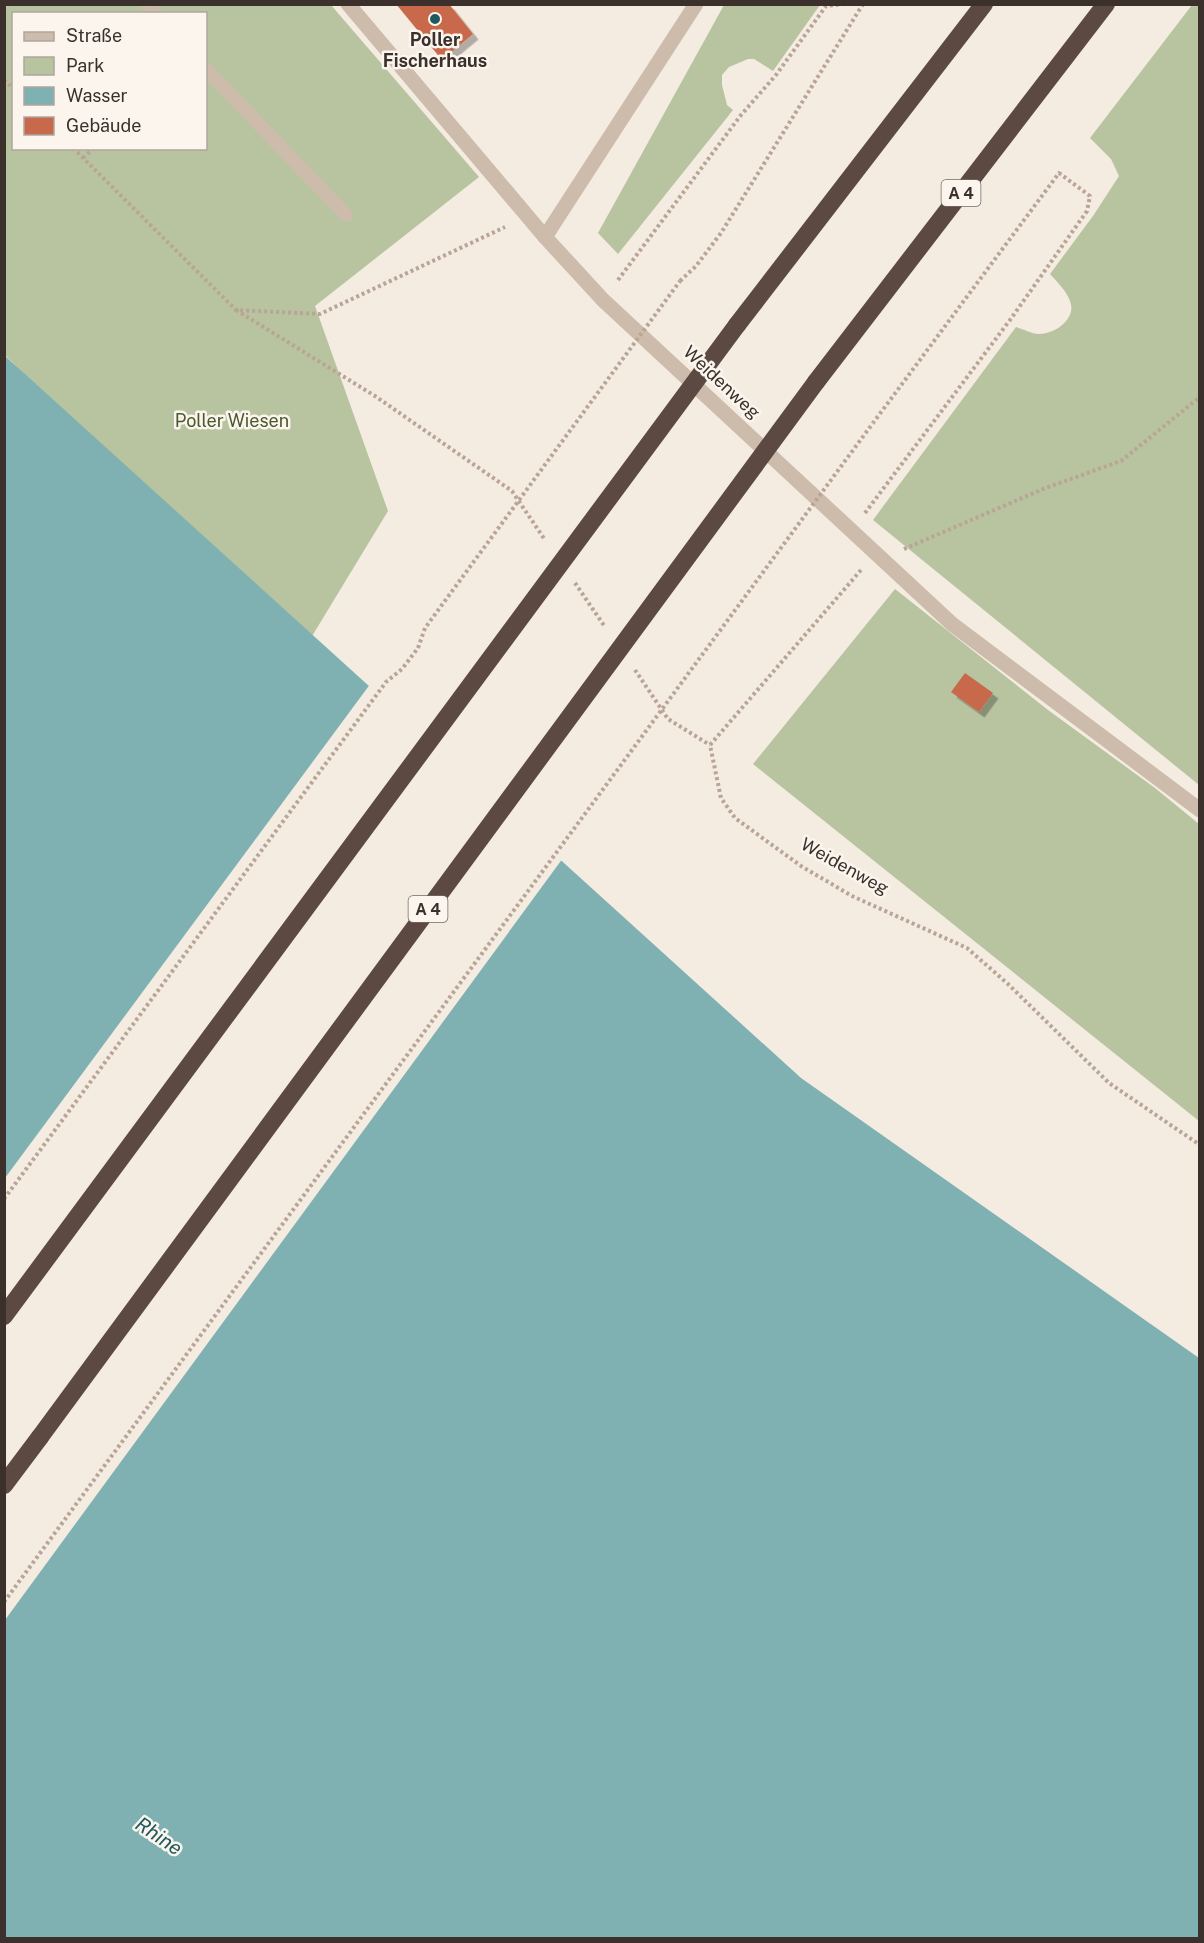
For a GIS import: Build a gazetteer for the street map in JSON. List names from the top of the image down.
{
  "streets": {
    "highway": ["A 4"],
    "street": ["Weidenweg"]
  },
  "water": ["Rhine"],
  "parks": ["Poller Wiesen"],
  "places": ["Poller Fischerhaus"],
  "legend": [
    "Straße",
    "Park",
    "Wasser",
    "Gebäude"
  ]
}
